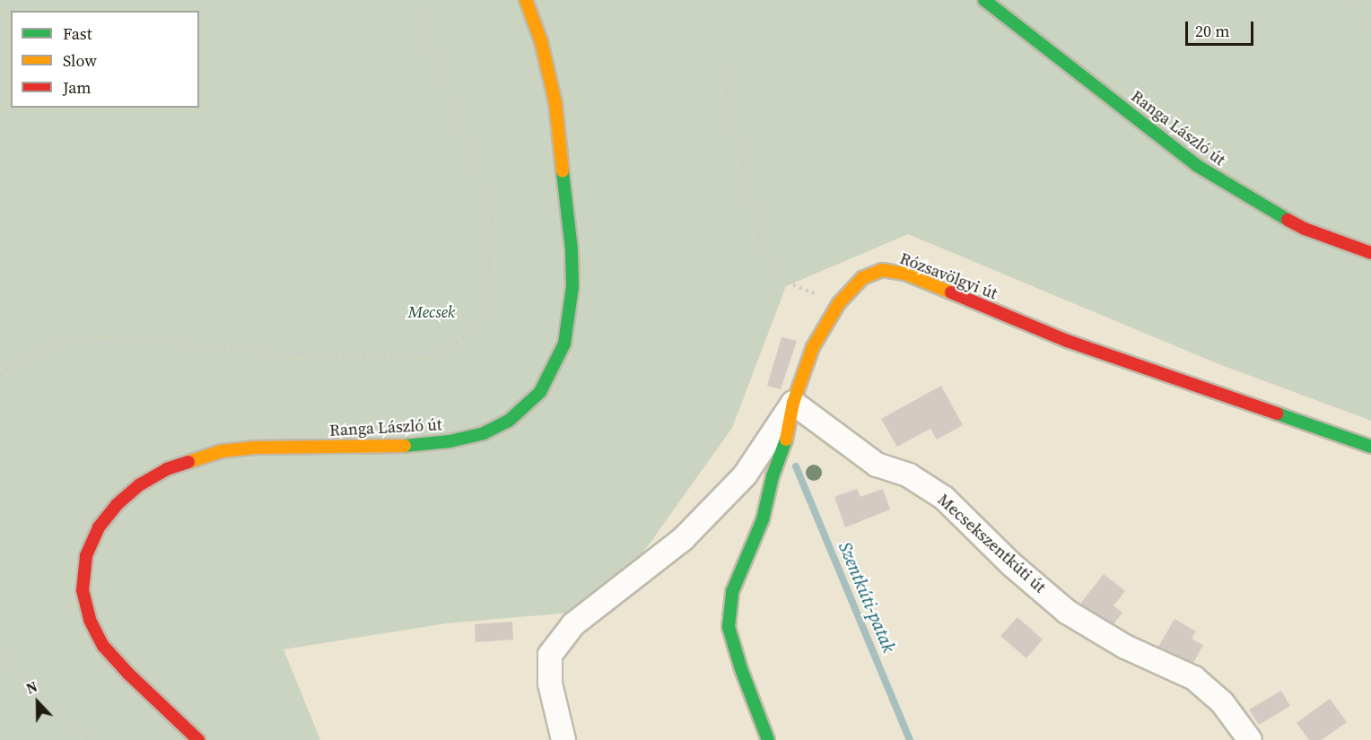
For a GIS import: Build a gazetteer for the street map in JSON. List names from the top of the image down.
{
  "streets": {
    "main road": ["Ranga László út", "Rózsavölgyi út"],
    "street": ["Mecsekszentkúti út"]
  },
  "crossings": [
    ["Rózsavölgyi út", "Mecsekszentkúti út"]
  ],
  "water": ["Szentkúti-patak"],
  "parks": ["Mecsek"],
  "legend": ["Fast", "Slow", "Jam"],
  "scale_bar": "20 m",
  "north": "top"
}
